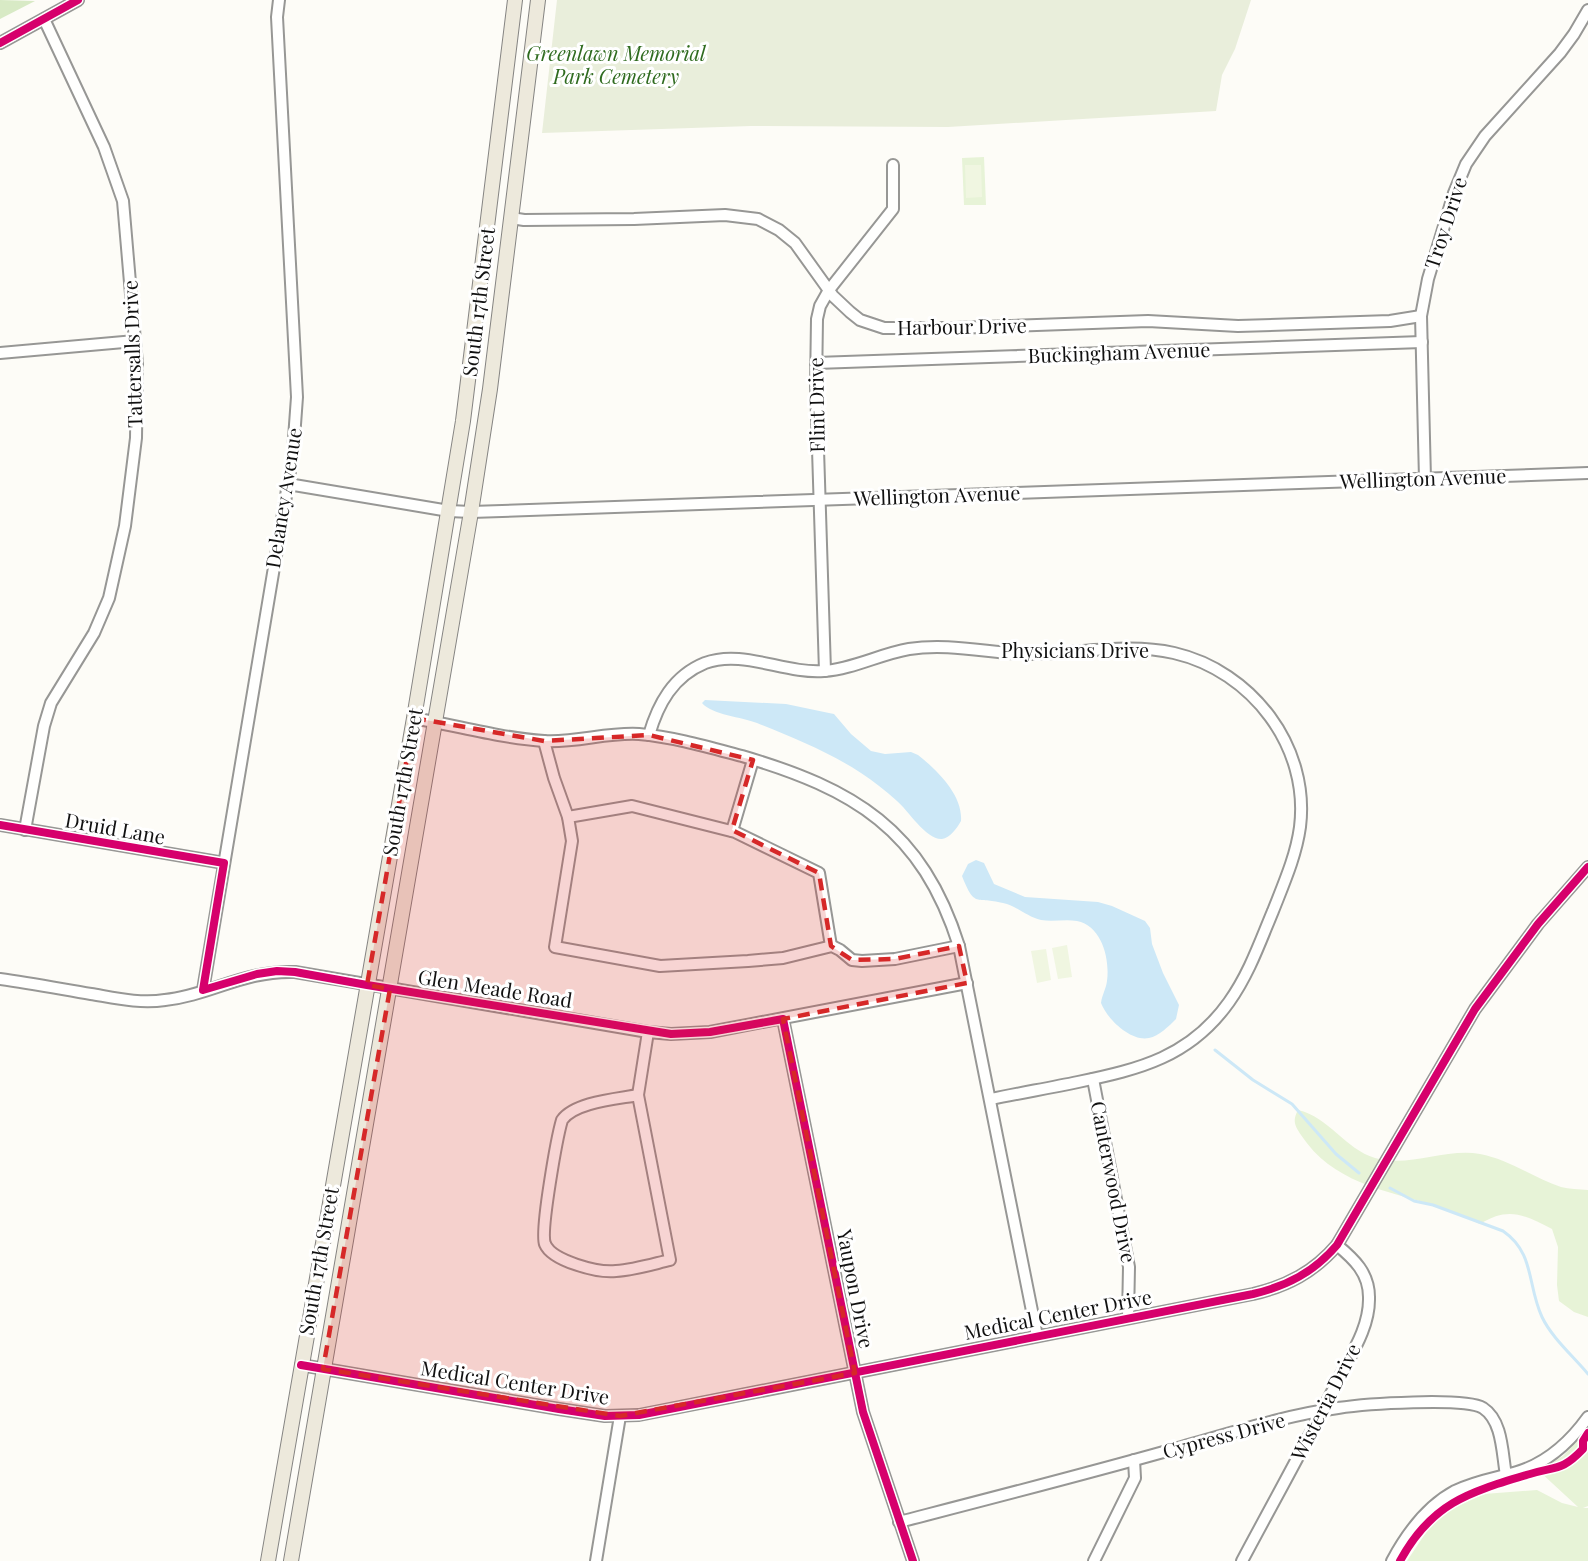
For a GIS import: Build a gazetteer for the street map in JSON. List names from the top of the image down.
{
  "streets": {
    "main road": ["South 17th Street"],
    "street": [
      "Troy Drive",
      "Harbour Drive",
      "Buckingham Avenue",
      "Tattersalls Drive",
      "Flint Drive",
      "Wellington Avenue",
      "Delaney Avenue",
      "Physicians Drive",
      "Druid Lane",
      "Glen Meade Road",
      "Canterwood Drive",
      "Yaupon Drive",
      "Medical Center Drive",
      "Wisteria Drive",
      "Cypress Drive"
    ]
  },
  "crossings": [
    ["Troy Drive", "Harbour Drive"],
    ["Troy Drive", "Buckingham Avenue"],
    ["Troy Drive", "Wellington Avenue"],
    ["South 17th Street", "Harbour Drive"],
    ["South 17th Street", "Wellington Avenue"],
    ["South 17th Street", "Glen Meade Road"],
    ["South 17th Street", "Medical Center Drive"],
    ["Harbour Drive", "Flint Drive"],
    ["Buckingham Avenue", "Flint Drive"],
    ["Tattersalls Drive", "Druid Lane"],
    ["Flint Drive", "Wellington Avenue"],
    ["Flint Drive", "Physicians Drive"],
    ["Wellington Avenue", "Delaney Avenue"],
    ["Delaney Avenue", "Druid Lane"],
    ["Delaney Avenue", "Glen Meade Road"],
    ["Physicians Drive", "Canterwood Drive"],
    ["Glen Meade Road", "Yaupon Drive"],
    ["Canterwood Drive", "Medical Center Drive"],
    ["Yaupon Drive", "Medical Center Drive"],
    ["Yaupon Drive", "Cypress Drive"],
    ["Medical Center Drive", "Wisteria Drive"],
    ["Wisteria Drive", "Cypress Drive"]
  ],
  "parks": ["Greenlawn Memorial Park Cemetery"]
}
